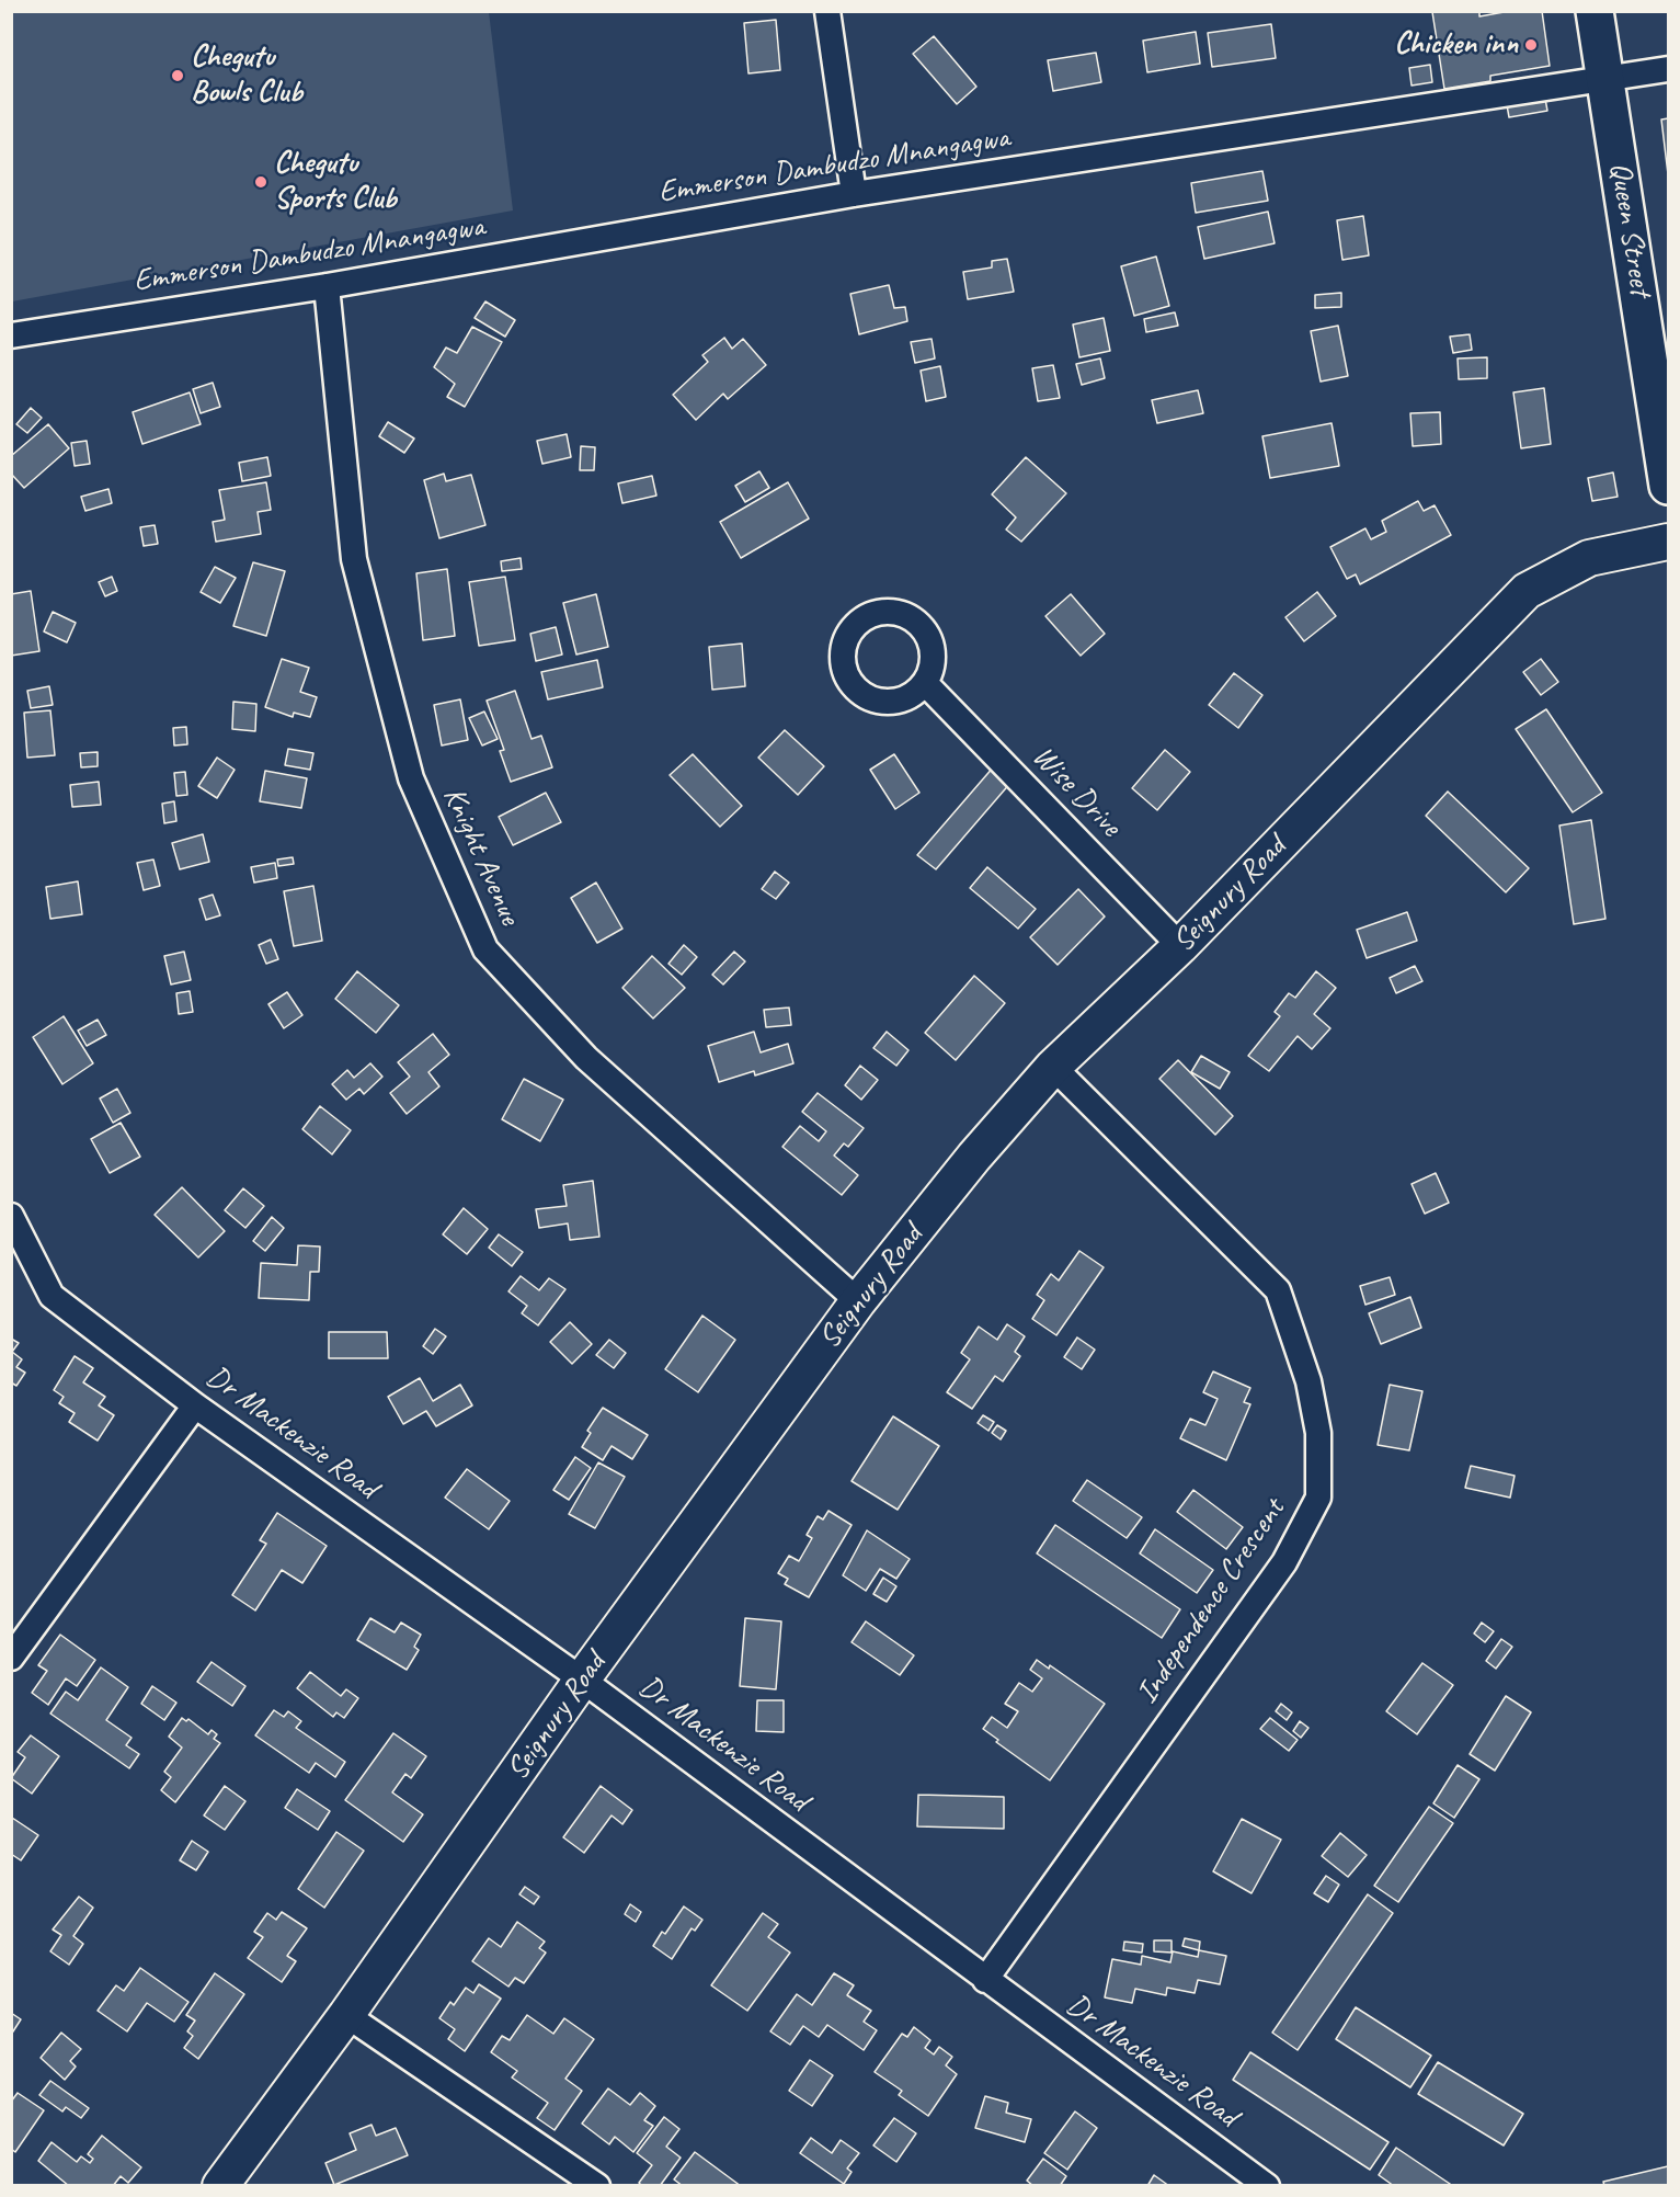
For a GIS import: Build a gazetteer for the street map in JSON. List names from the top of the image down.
{
  "streets": {
    "highway": ["Queen Street"],
    "main road": ["Seignury Road"],
    "street": [
      "Emmerson Dambudzo Mnangagwa",
      "Wise Drive",
      "Knight Avenue",
      "Dr Mackenzie Road",
      "Independence Crescent"
    ]
  },
  "crossings": [
    ["Emmerson Dambudzo Mnangagwa", "Queen Street"],
    ["Emmerson Dambudzo Mnangagwa", "Knight Avenue"],
    ["Wise Drive", "Seignury Road"],
    ["Knight Avenue", "Seignury Road"],
    ["Seignury Road", "Dr Mackenzie Road"],
    ["Seignury Road", "Independence Crescent"],
    ["Dr Mackenzie Road", "Independence Crescent"]
  ],
  "places": ["Chicken inn", "Chegutu Bowls Club", "Chegutu Sports Club"]
}
